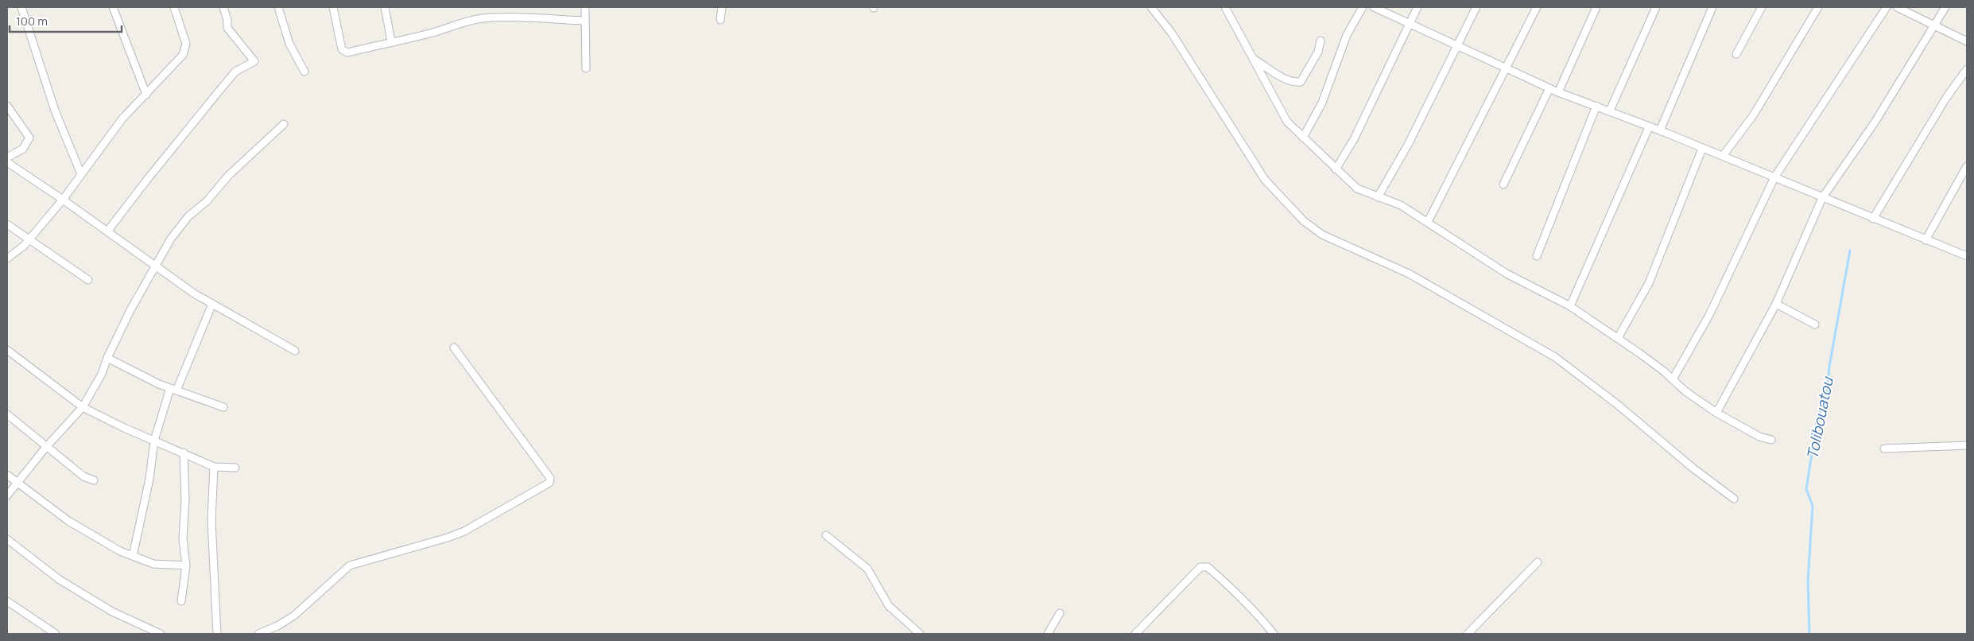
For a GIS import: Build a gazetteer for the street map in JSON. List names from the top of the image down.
{
  "water": ["Tolibouatou"],
  "scale_bar": "100 m"
}
